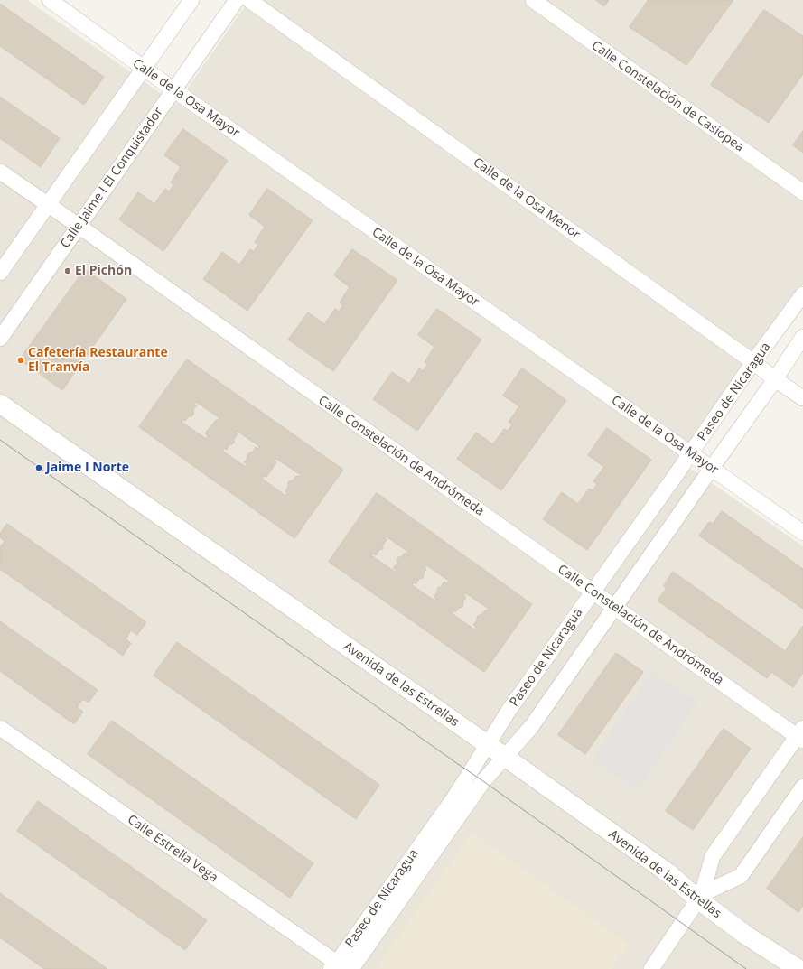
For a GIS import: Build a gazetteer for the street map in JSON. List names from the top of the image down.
{
  "streets": {
    "street": [
      "Calle Constelación de Casiopea",
      "Calle de la Osa Mayor",
      "Calle Jaime I El Conquistador",
      "Calle de la Osa Menor",
      "Paseo de Nicaragua",
      "Calle Constelación de Andrómeda",
      "Avenida de las Estrellas",
      "Calle Estrella Vega"
    ]
  },
  "crossings": [
    ["Calle de la Osa Mayor", "Calle Jaime I El Conquistador"],
    ["Calle de la Osa Mayor", "Paseo de Nicaragua"],
    ["Calle Jaime I El Conquistador", "Calle Constelación de Andrómeda"],
    ["Calle de la Osa Menor", "Paseo de Nicaragua"],
    ["Paseo de Nicaragua", "Calle Constelación de Andrómeda"],
    ["Paseo de Nicaragua", "Avenida de las Estrellas"],
    ["Paseo de Nicaragua", "Calle Estrella Vega"]
  ],
  "places": ["El Pichón", "Cafetería Restaurante El Tranvía", "Jaime I Norte"]
}
